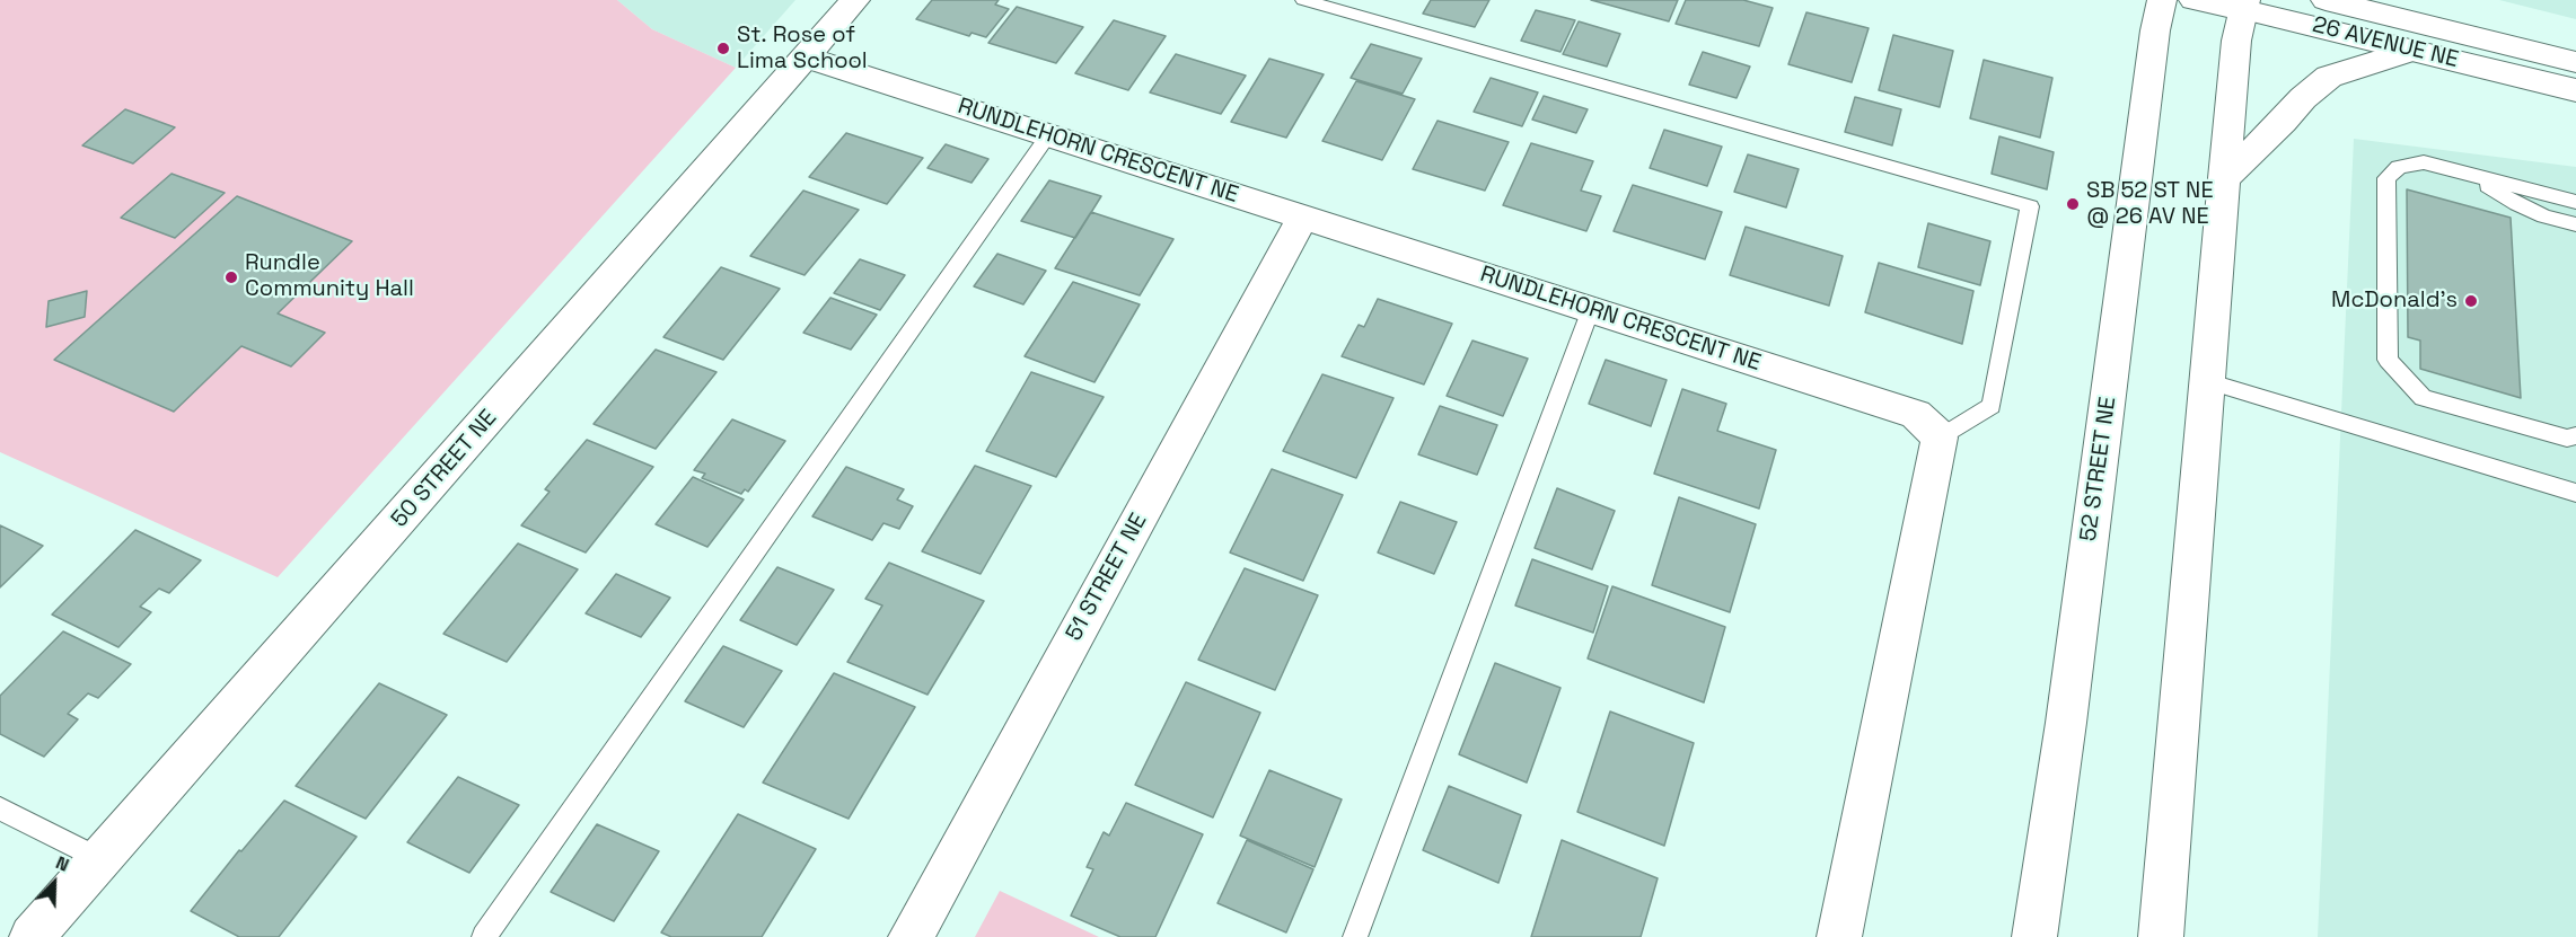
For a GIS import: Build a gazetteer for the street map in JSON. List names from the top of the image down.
{
  "streets": {
    "street": [
      "26 AVENUE NE",
      "RUNDLEHORN CRESCENT NE",
      "50 STREET NE",
      "52 STREET NE",
      "51 STREET NE"
    ]
  },
  "crossings": [
    ["RUNDLEHORN CRESCENT NE", "50 STREET NE"],
    ["RUNDLEHORN CRESCENT NE", "51 STREET NE"]
  ],
  "places": [
    "St. Rose of Lima School",
    "SB 52 ST NE @ 26 AV NE",
    "Rundle Community Hall",
    "McDonald's"
  ],
  "north": "top right"
}
